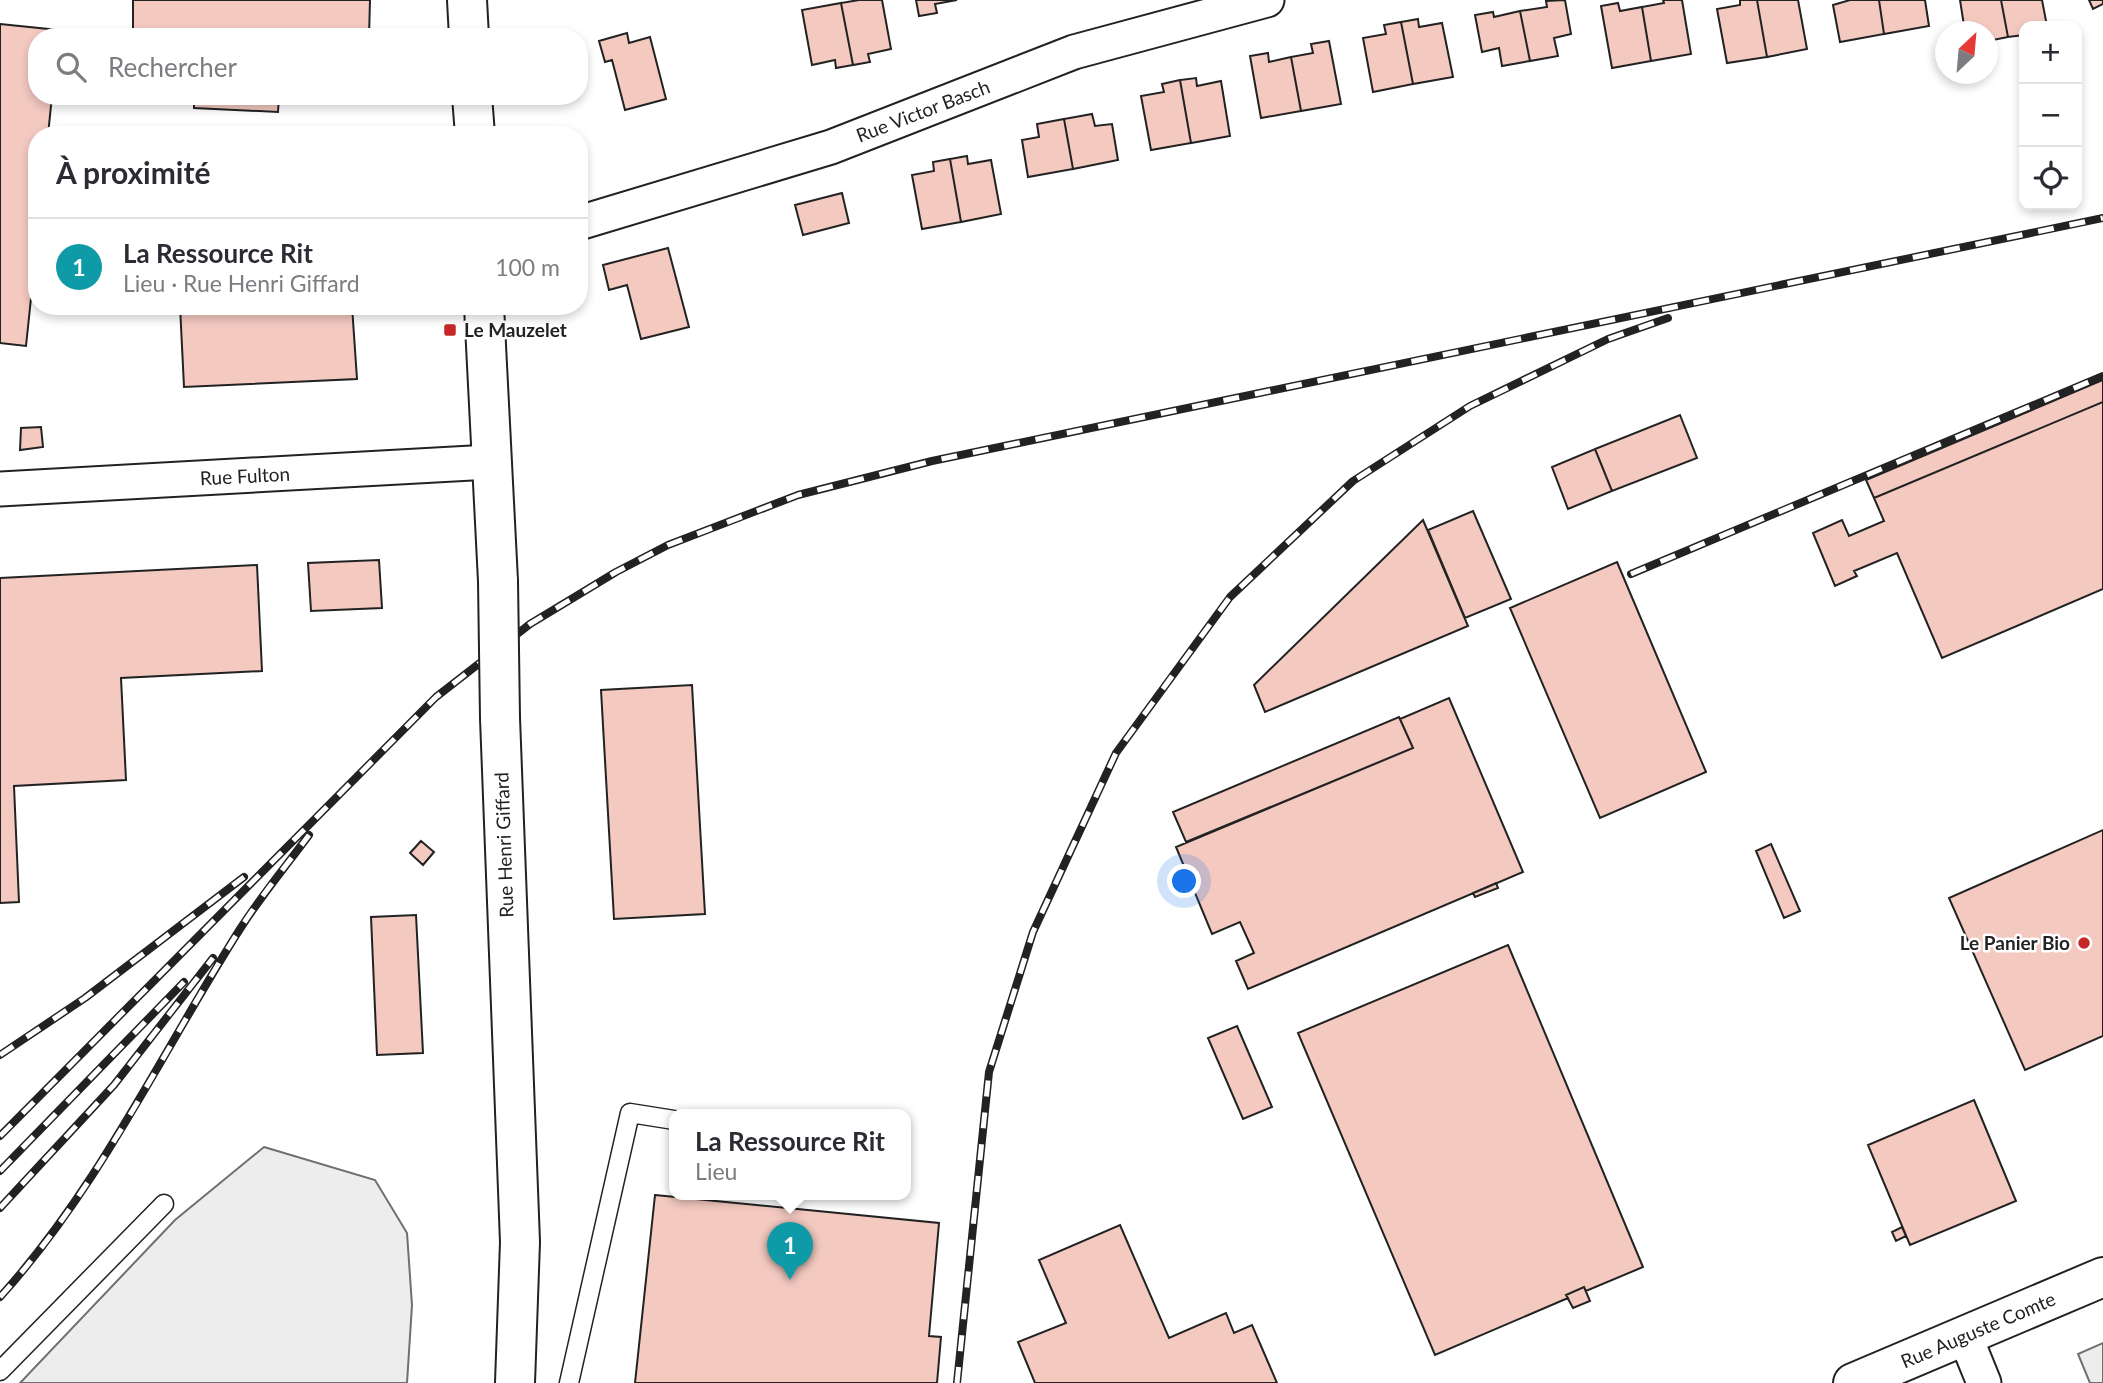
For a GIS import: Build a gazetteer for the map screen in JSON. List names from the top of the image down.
{
  "streets": {
    "street": [
      "Rue Victor Basch",
      "Rue Fulton",
      "Rue Henri Giffard",
      "Rue Auguste Comte"
    ]
  },
  "crossings": [
    ["Rue Fulton", "Rue Henri Giffard"]
  ],
  "places": {
    "transit": ["Le Mauzelet"],
    "other": ["Le Panier Bio"]
  },
  "north": "top right",
  "page": {
    "map_buttons": ["+", "−"],
    "search": "Rechercher",
    "heading": "À proximité",
    "list": [
      {
        "mark": "1",
        "name": "La Ressource Rit",
        "note": "Lieu · Rue Henri Giffard",
        "value": "100 m"
      }
    ],
    "popup": ["La Ressource Rit", "Lieu"],
    "pins": "1"
  }
}
